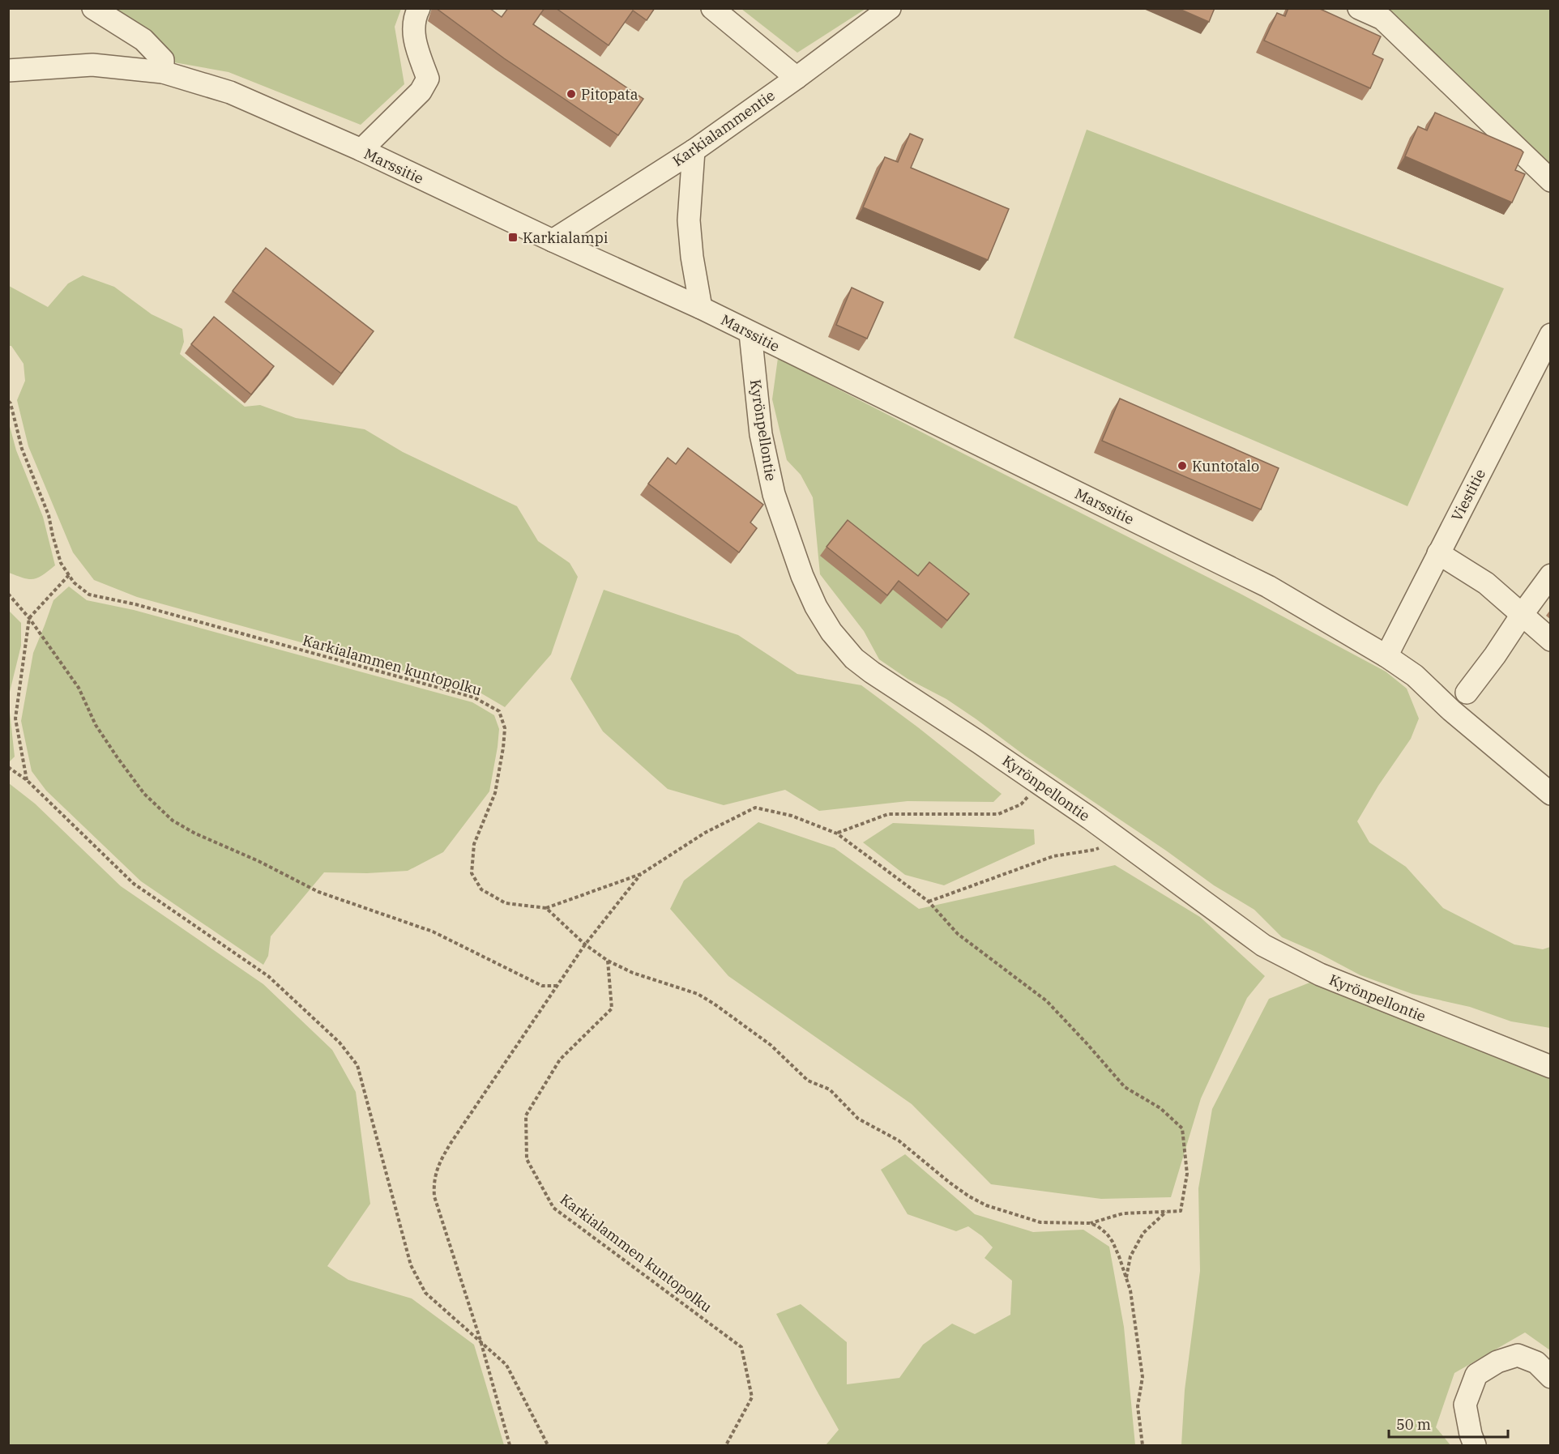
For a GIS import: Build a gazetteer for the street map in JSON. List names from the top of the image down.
{
  "streets": {
    "street": [
      "Karkialammentie",
      "Marssitie",
      "Kyrönpellontie",
      "Viestitie"
    ],
    "path": ["Karkialammen kuntopolku"]
  },
  "crossings": [
    ["Karkialammentie", "Marssitie"],
    ["Marssitie", "Kyrönpellontie"],
    ["Marssitie", "Viestitie"]
  ],
  "places": {
    "other": ["Pitopata", "Kuntotalo"],
    "transit": ["Karkialampi"]
  },
  "scale_bar": "50 m"
}
